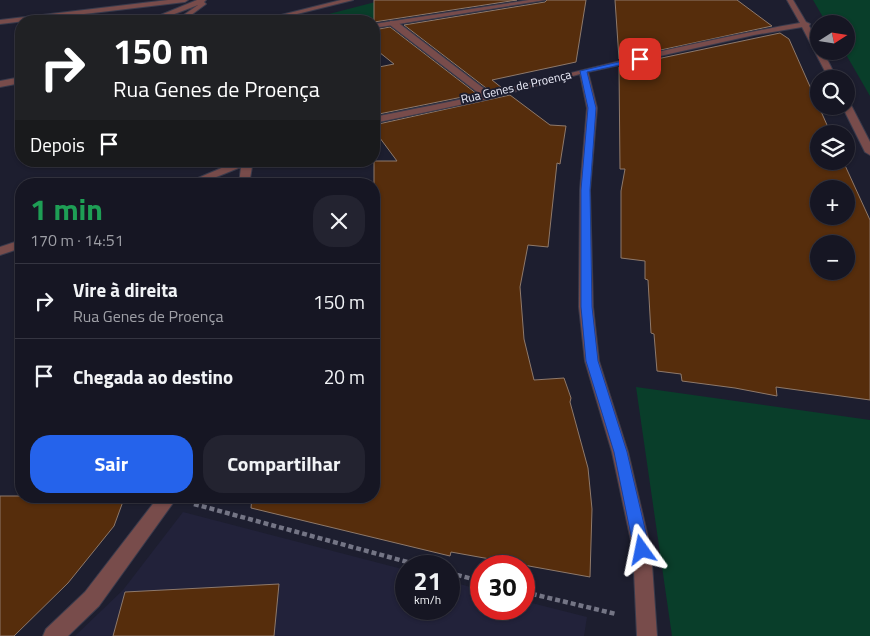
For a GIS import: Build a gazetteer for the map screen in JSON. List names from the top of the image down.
{
  "streets": {
    "street": ["Rua Genes de Proença"]
  },
  "north": "right",
  "page": {
    "map_buttons": ["+", "−"],
    "turn": ["150 m", "Rua Genes de Proença"],
    "then": "Depois",
    "heading": ["1 min", "170 m · 14:51"],
    "list": [
      {
        "name": "Vire à direita",
        "note": "Rua Genes de Proença",
        "value": "150 m"
      },
      {
        "name": "Chegada ao destino",
        "value": "20 m"
      }
    ],
    "buttons": ["Sair", "Compartilhar"],
    "speed": "21 km/h",
    "limit": "30"
  }
}
